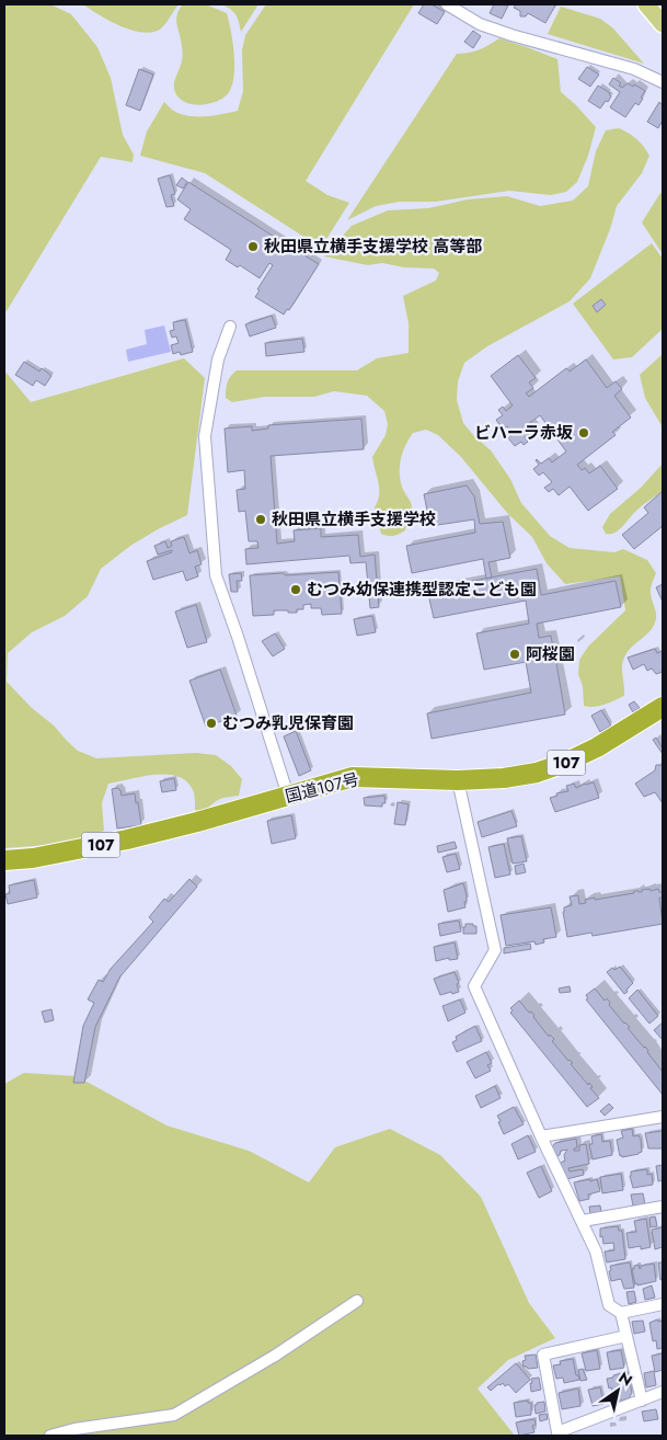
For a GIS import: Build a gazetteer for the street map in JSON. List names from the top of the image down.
{
  "streets": {
    "highway": ["107", "国道107号"]
  },
  "places": [
    "秋田県立横手支援学校 高等部",
    "ビハーラ赤坂",
    "秋田県立横手支援学校",
    "むつみ幼保連携型認定こども園",
    "阿桜園",
    "むつみ乳児保育園"
  ],
  "north": "top right"
}
